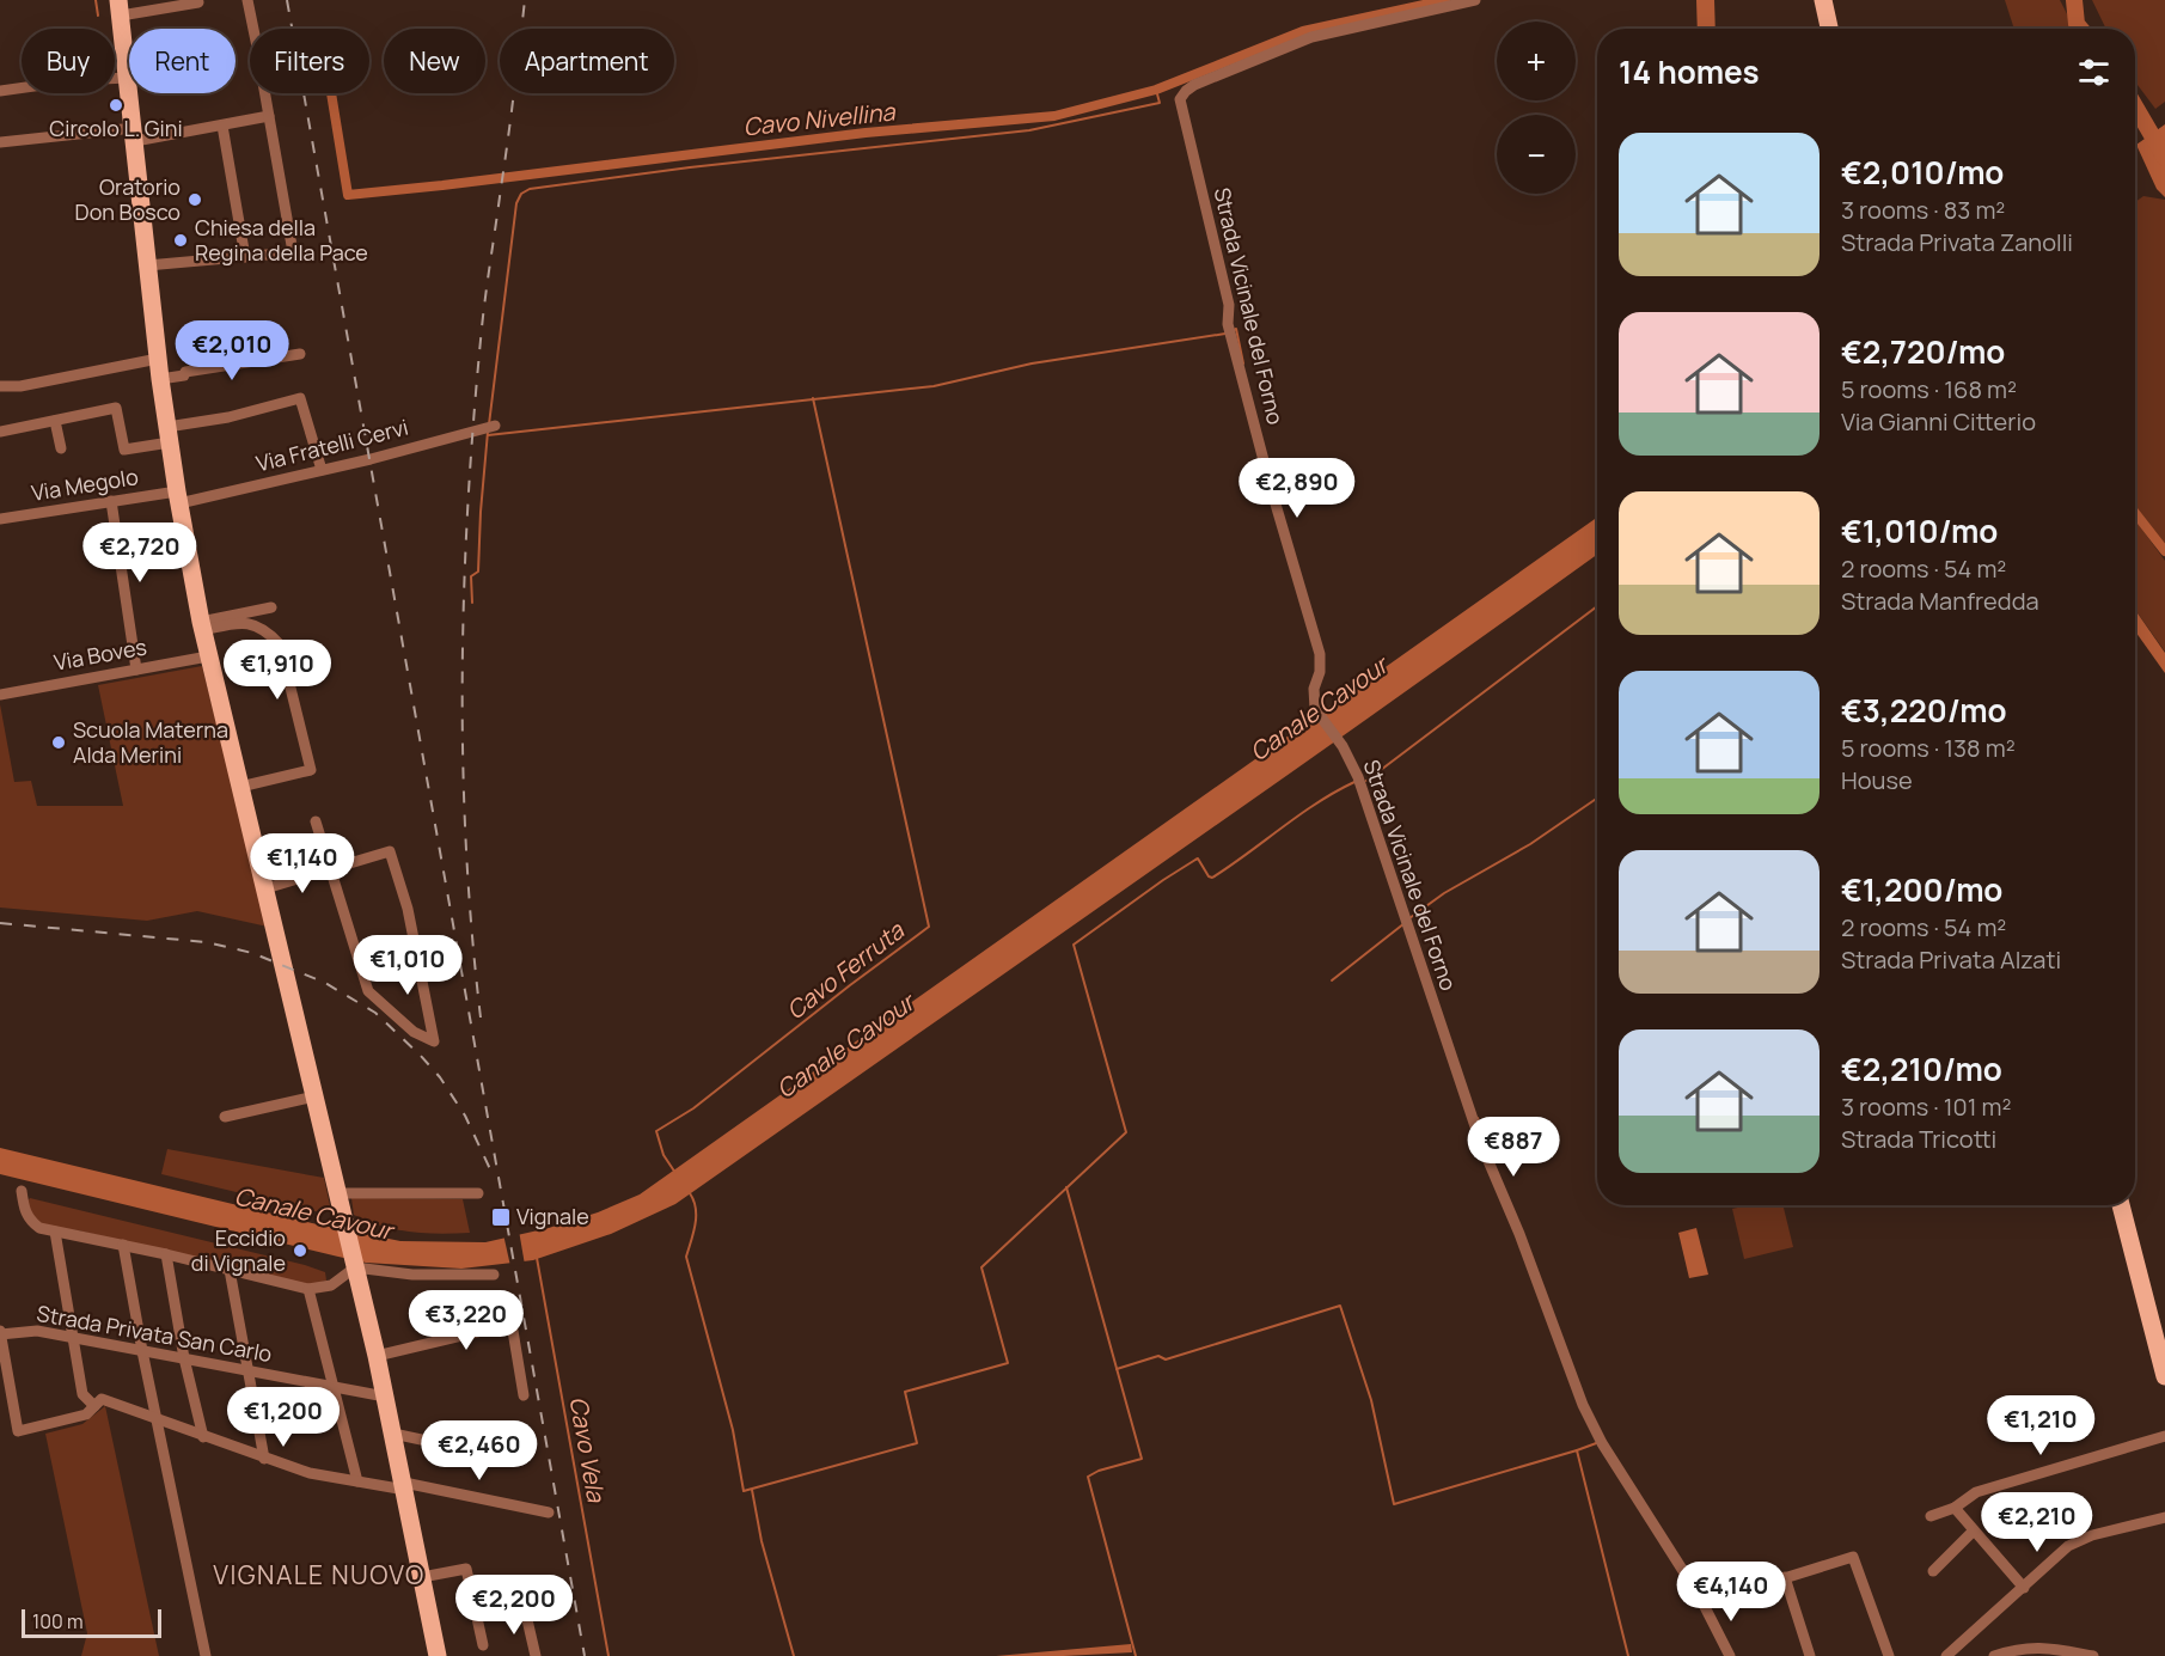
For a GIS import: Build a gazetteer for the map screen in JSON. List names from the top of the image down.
{
  "streets": {
    "street": [
      "Strada Vicinale del Forno",
      "Via Fratelli Cervi",
      "Via Megolo",
      "Via Boves",
      "Strada Privata San Carlo"
    ]
  },
  "crossings": [
    ["Via Fratelli Cervi", "Via Megolo"]
  ],
  "districts": ["VIGNALE NUOVO"],
  "water": [
    "Cavo Nivellina",
    "Canale Cavour",
    "Cavo Ferruta",
    "Cavo Vela"
  ],
  "places": {
    "other": [
      "Circolo L. Gini",
      "Oratorio Don Bosco",
      "Chiesa della Regina della Pace",
      "Scuola Materna Alda Merini",
      "Eccidio di Vignale"
    ],
    "transit": ["Vignale"]
  },
  "scale_bar": "100 m",
  "page": {
    "map_buttons": ["+", "−"],
    "chip": [
      "Buy",
      "Rent",
      "Filters",
      "New",
      "Apartment"
    ],
    "heading": "14 homes",
    "list": [
      {
        "name": "€2,010/mo",
        "note": "3 rooms · 83 m² · Strada Privata Zanolli"
      },
      {
        "name": "€2,720/mo",
        "note": "5 rooms · 168 m² · Via Gianni Citterio"
      },
      {
        "name": "€1,010/mo",
        "note": "2 rooms · 54 m² · Strada Manfredda"
      },
      {
        "name": "€3,220/mo",
        "note": "5 rooms · 138 m² · House"
      },
      {
        "name": "€1,200/mo",
        "note": "2 rooms · 54 m² · Strada Privata Alzati"
      },
      {
        "name": "€2,210/mo",
        "note": "3 rooms · 101 m² · Strada Tricotti"
      }
    ],
    "price": [
      "€2,010",
      "€2,890",
      "€2,720",
      "€1,910",
      "€1,140",
      "€1,010",
      "€887",
      "€3,220",
      "€1,200",
      "€1,210",
      "€2,460",
      "€2,210",
      "€4,140",
      "€2,200"
    ],
    "scale": "100 m"
  }
}
